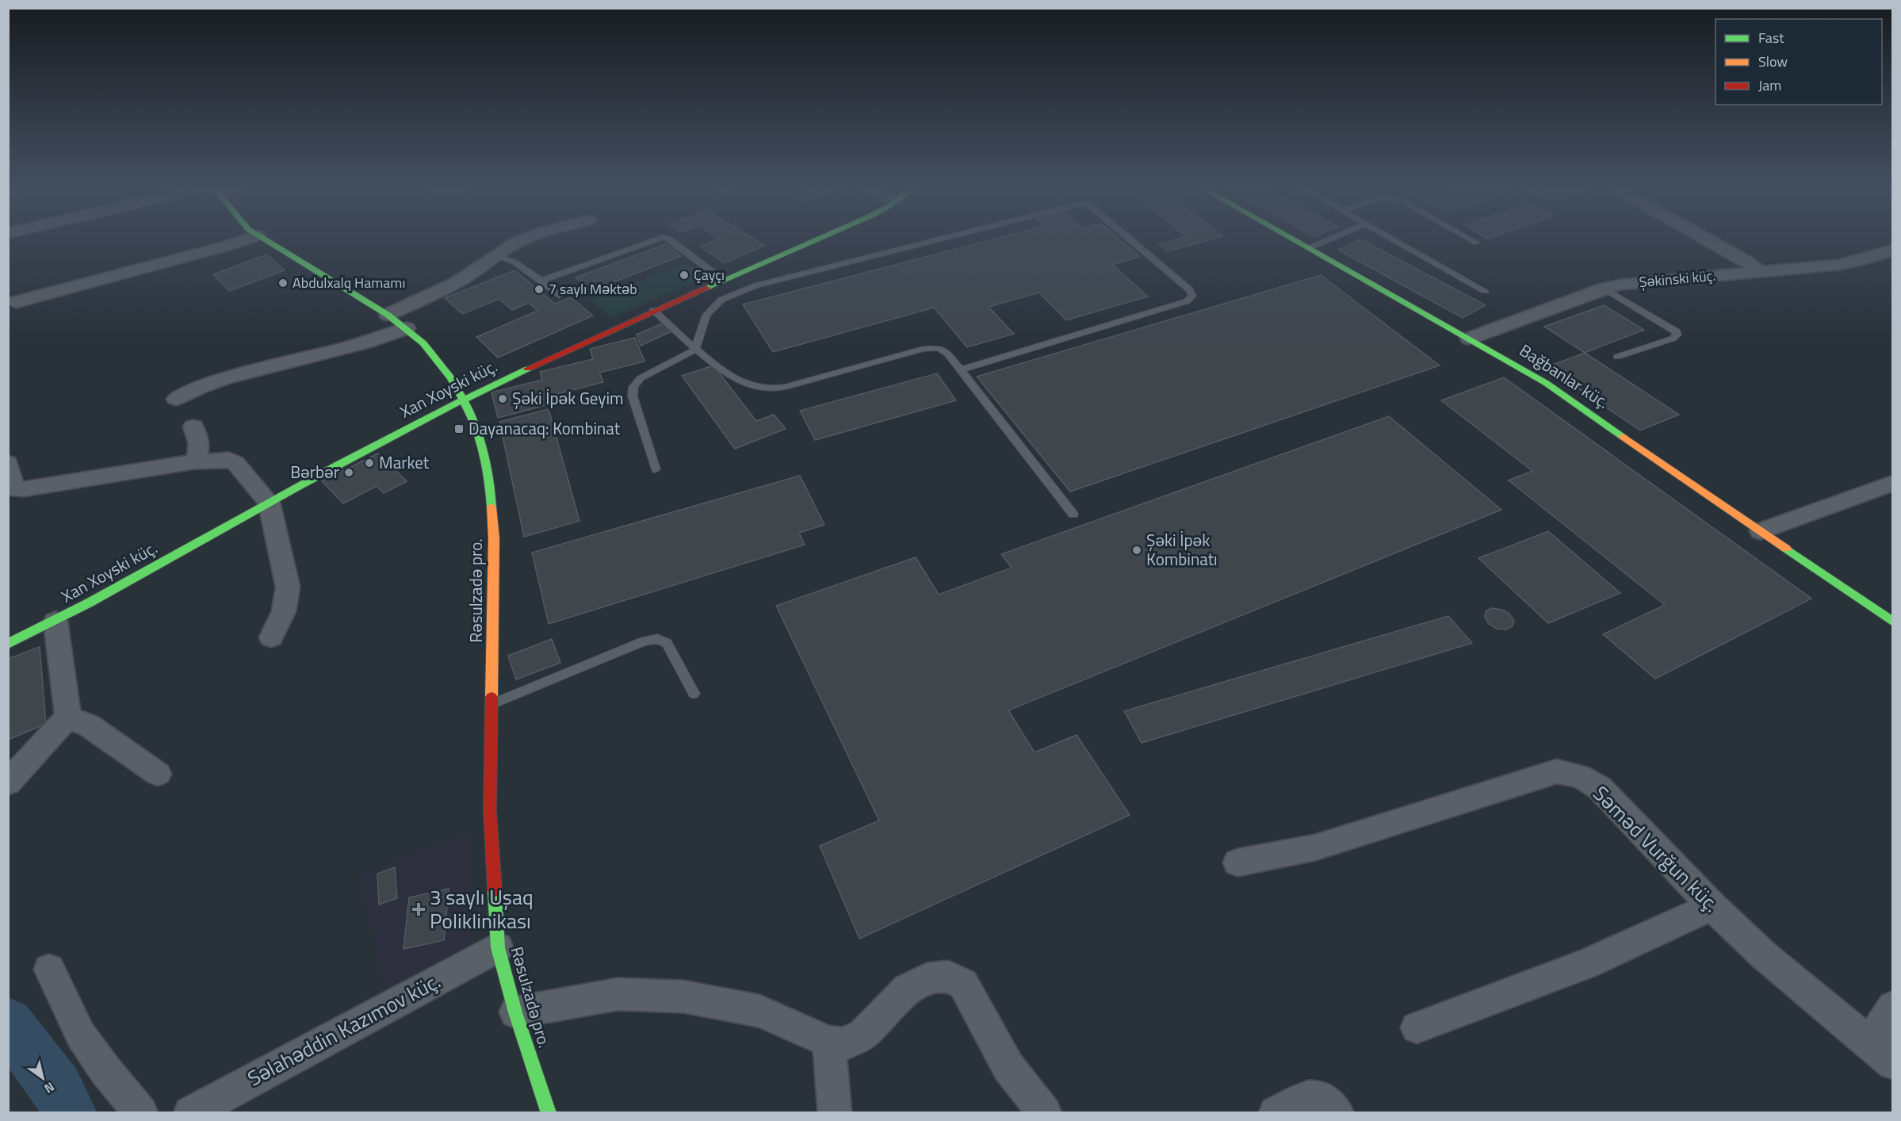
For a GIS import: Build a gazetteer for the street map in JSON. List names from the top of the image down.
{
  "streets": {
    "street": [
      "Şəkinski küç.",
      "Bağbanlar küç.",
      "Xan Xoyski küç.",
      "Rəsulzadə pro.",
      "Səməd Vurğun küç.",
      "Səlahəddin Kazımov küç."
    ]
  },
  "crossings": [
    ["Şəkinski küç.", "Bağbanlar küç."],
    ["Xan Xoyski küç.", "Rəsulzadə pro."],
    ["Rəsulzadə pro.", "Səlahəddin Kazımov küç."]
  ],
  "places": {
    "other": [
      "Çayçı",
      "Abdulxalq Hamamı",
      "7 saylı Məktəb",
      "Şəki İpək Geyim",
      "Market",
      "Bərbər",
      "Şəki İpək Kombinatı"
    ],
    "transit": ["Dayanacaq: Kombinat"],
    "health": ["3 saylı Uşaq Poliklinikası"]
  },
  "legend": ["Fast", "Slow", "Jam"],
  "north": "bottom right"
}
